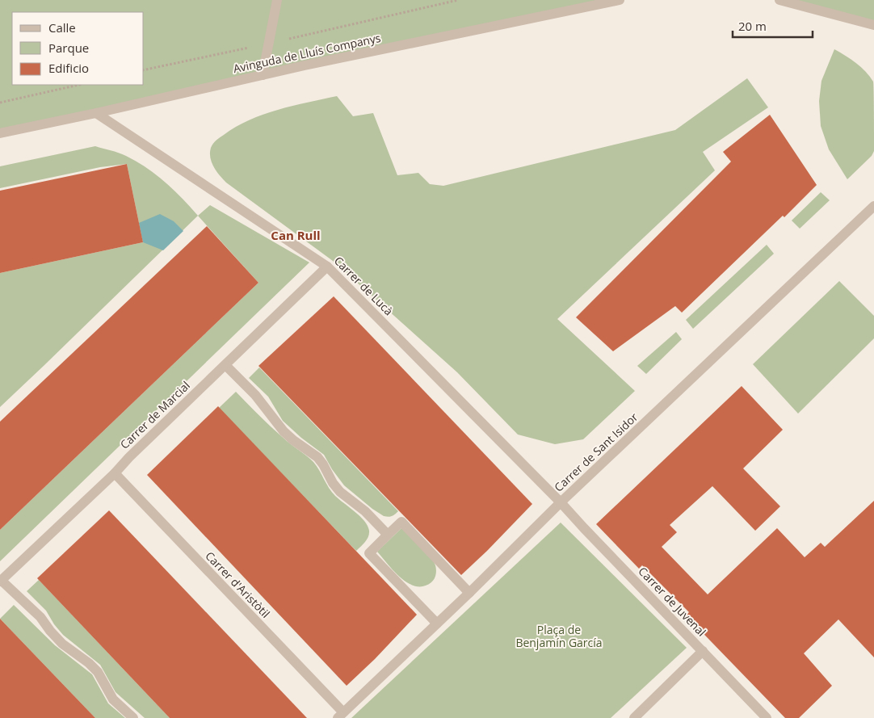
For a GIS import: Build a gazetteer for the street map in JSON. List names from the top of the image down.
{
  "streets": {
    "street": [
      "Avinguda de Lluís Companys",
      "Carrer de Lucà",
      "Carrer de Marcial",
      "Carrer de Sant Isidor",
      "Carrer d'Aristòtil",
      "Carrer de Juvenal"
    ]
  },
  "crossings": [
    ["Avinguda de Lluís Companys", "Carrer de Lucà"],
    ["Carrer de Lucà", "Carrer de Marcial"],
    ["Carrer de Lucà", "Carrer de Sant Isidor"],
    ["Carrer de Lucà", "Carrer de Juvenal"],
    ["Carrer de Marcial", "Carrer d'Aristòtil"],
    ["Carrer de Sant Isidor", "Carrer d'Aristòtil"],
    ["Carrer de Sant Isidor", "Carrer de Juvenal"]
  ],
  "districts": ["Can Rull"],
  "parks": ["Plaça de Benjamín García"],
  "legend": ["Calle", "Parque", "Edificio"],
  "scale_bar": "20 m"
}
